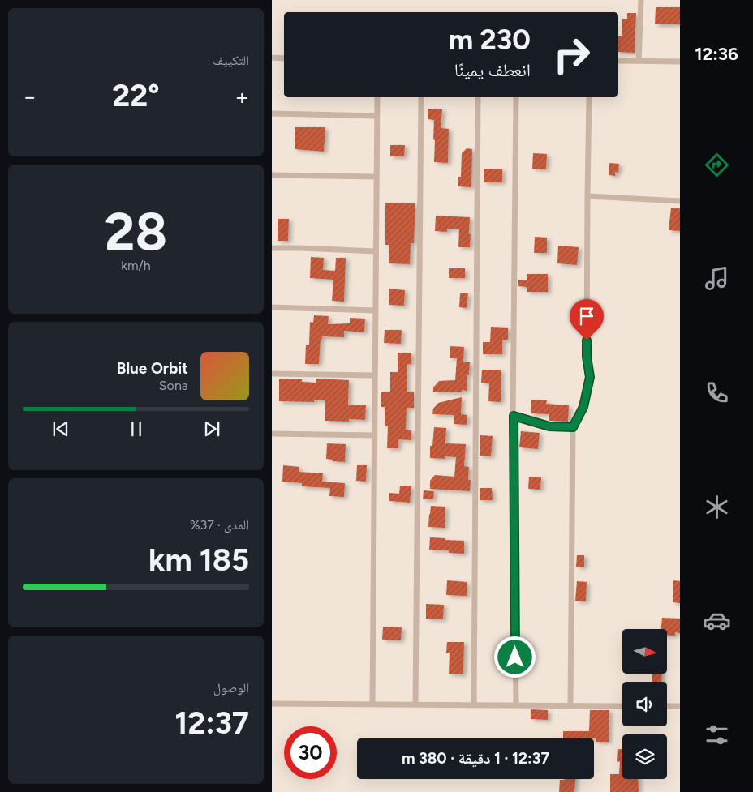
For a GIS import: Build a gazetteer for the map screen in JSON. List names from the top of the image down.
{
  "north": "right",
  "page": {
    "tabs": "12:36",
    "tile": [
      "التكييف",
      ["28", "km/h"],
      ["المدى · 37%", "185 km"],
      ["الوصول", "12:37"]
    ],
    "turn": ["230 m", "انعطف يمينًا"],
    "heat": ["−", "22°", "+"],
    "song": ["Blue Orbit", "Sona"],
    "limit": "30",
    "trip": "12:37 · 1 دقيقة · 380 m"
  }
}
